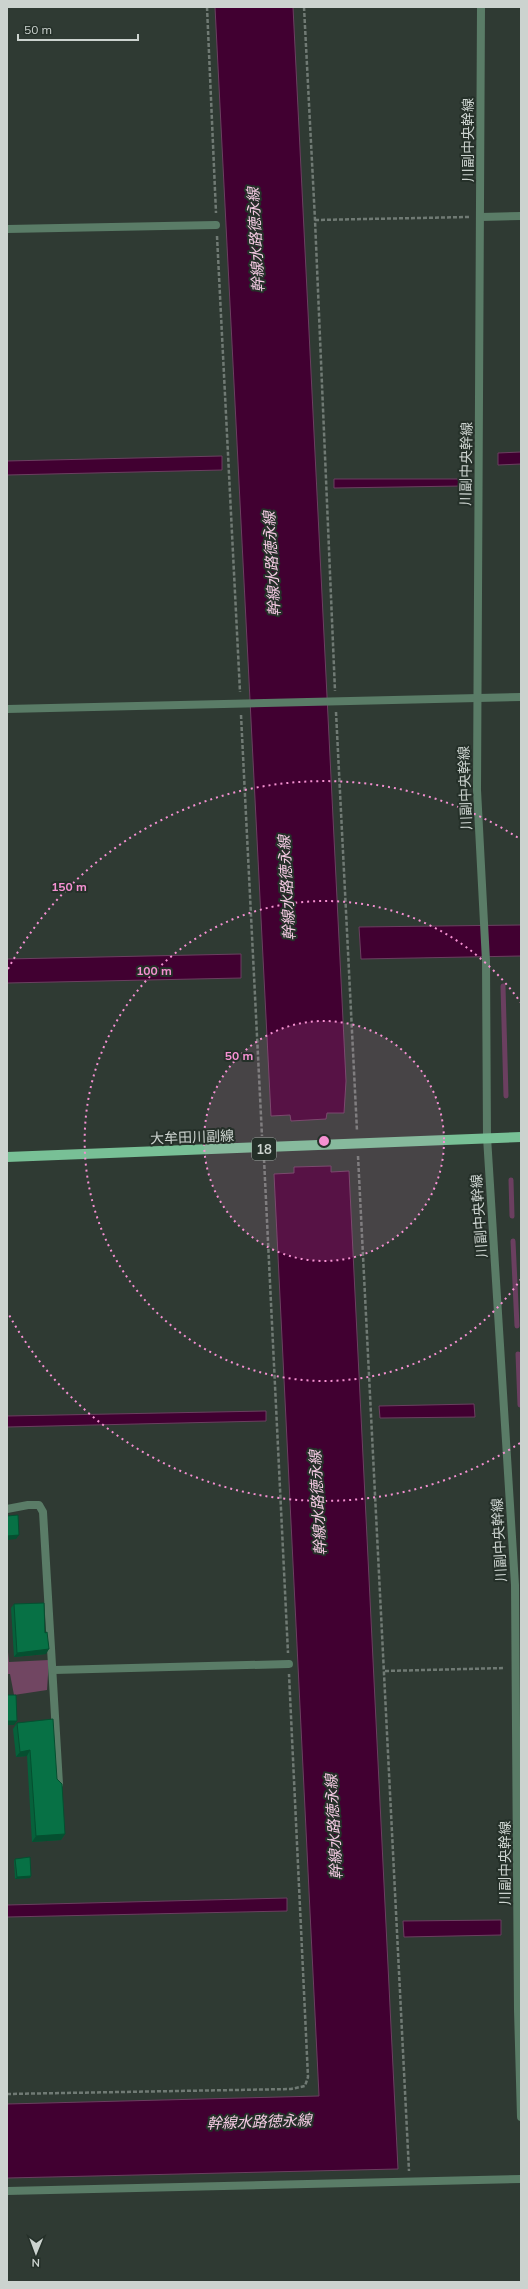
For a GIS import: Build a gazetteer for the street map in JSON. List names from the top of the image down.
{
  "streets": {
    "main road": ["大牟田川副線", "18"],
    "street": ["川副中央幹線"]
  },
  "crossings": [
    ["川副中央幹線", "大牟田川副線"]
  ],
  "water": ["幹線水路徳永線"],
  "scale_bar": "50 m",
  "north": "bottom",
  "rings": ["150 m", "100 m", "50 m"]
}
